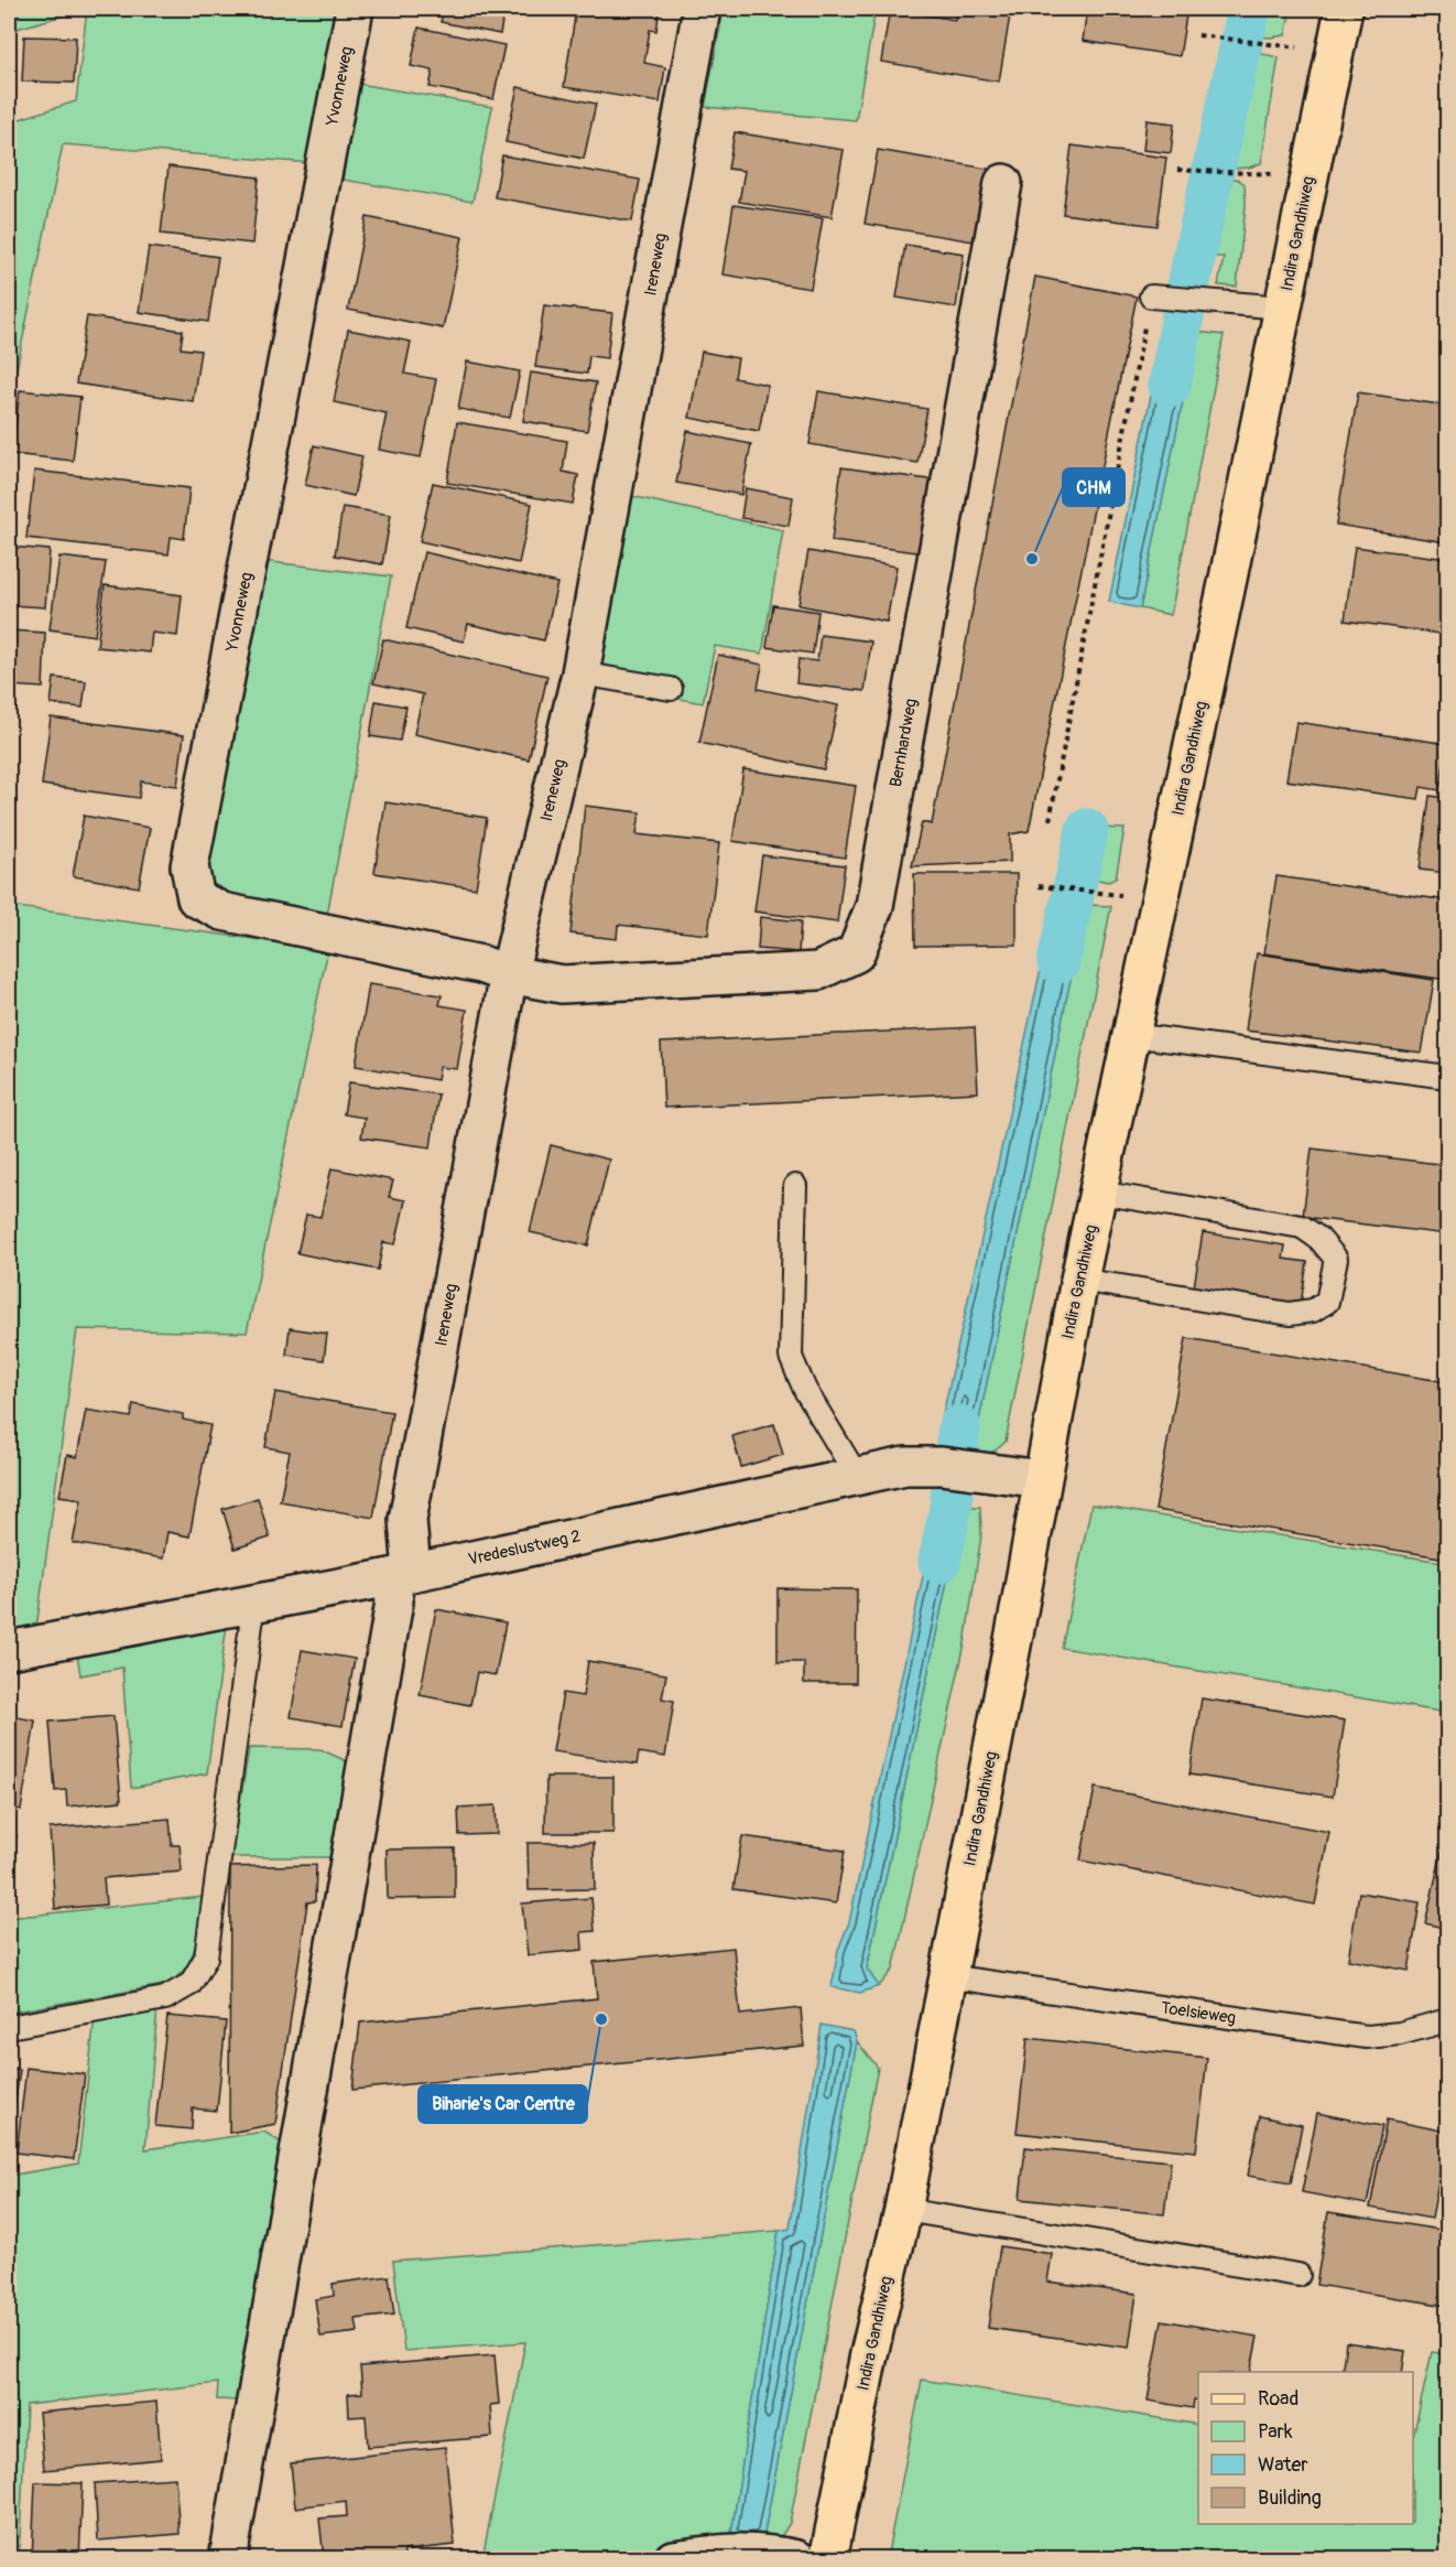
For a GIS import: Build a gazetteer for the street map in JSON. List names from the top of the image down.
{
  "streets": {
    "main road": ["Indira Gandhiweg"],
    "street": [
      "Yvonneweg",
      "Ireneweg",
      "Bernhardweg",
      "Vredeslustweg 2"
    ],
    "lane": ["Toelsieweg"]
  },
  "crossings": [
    ["Yvonneweg", "Ireneweg"],
    ["Yvonneweg", "Bernhardweg"],
    ["Indira Gandhiweg", "Vredeslustweg 2"],
    ["Indira Gandhiweg", "Toelsieweg"],
    ["Ireneweg", "Bernhardweg"],
    ["Ireneweg", "Vredeslustweg 2"]
  ],
  "places": ["CHM", "Biharie's Car Centre"],
  "legend": [
    "Road",
    "Park",
    "Water",
    "Building"
  ]
}
